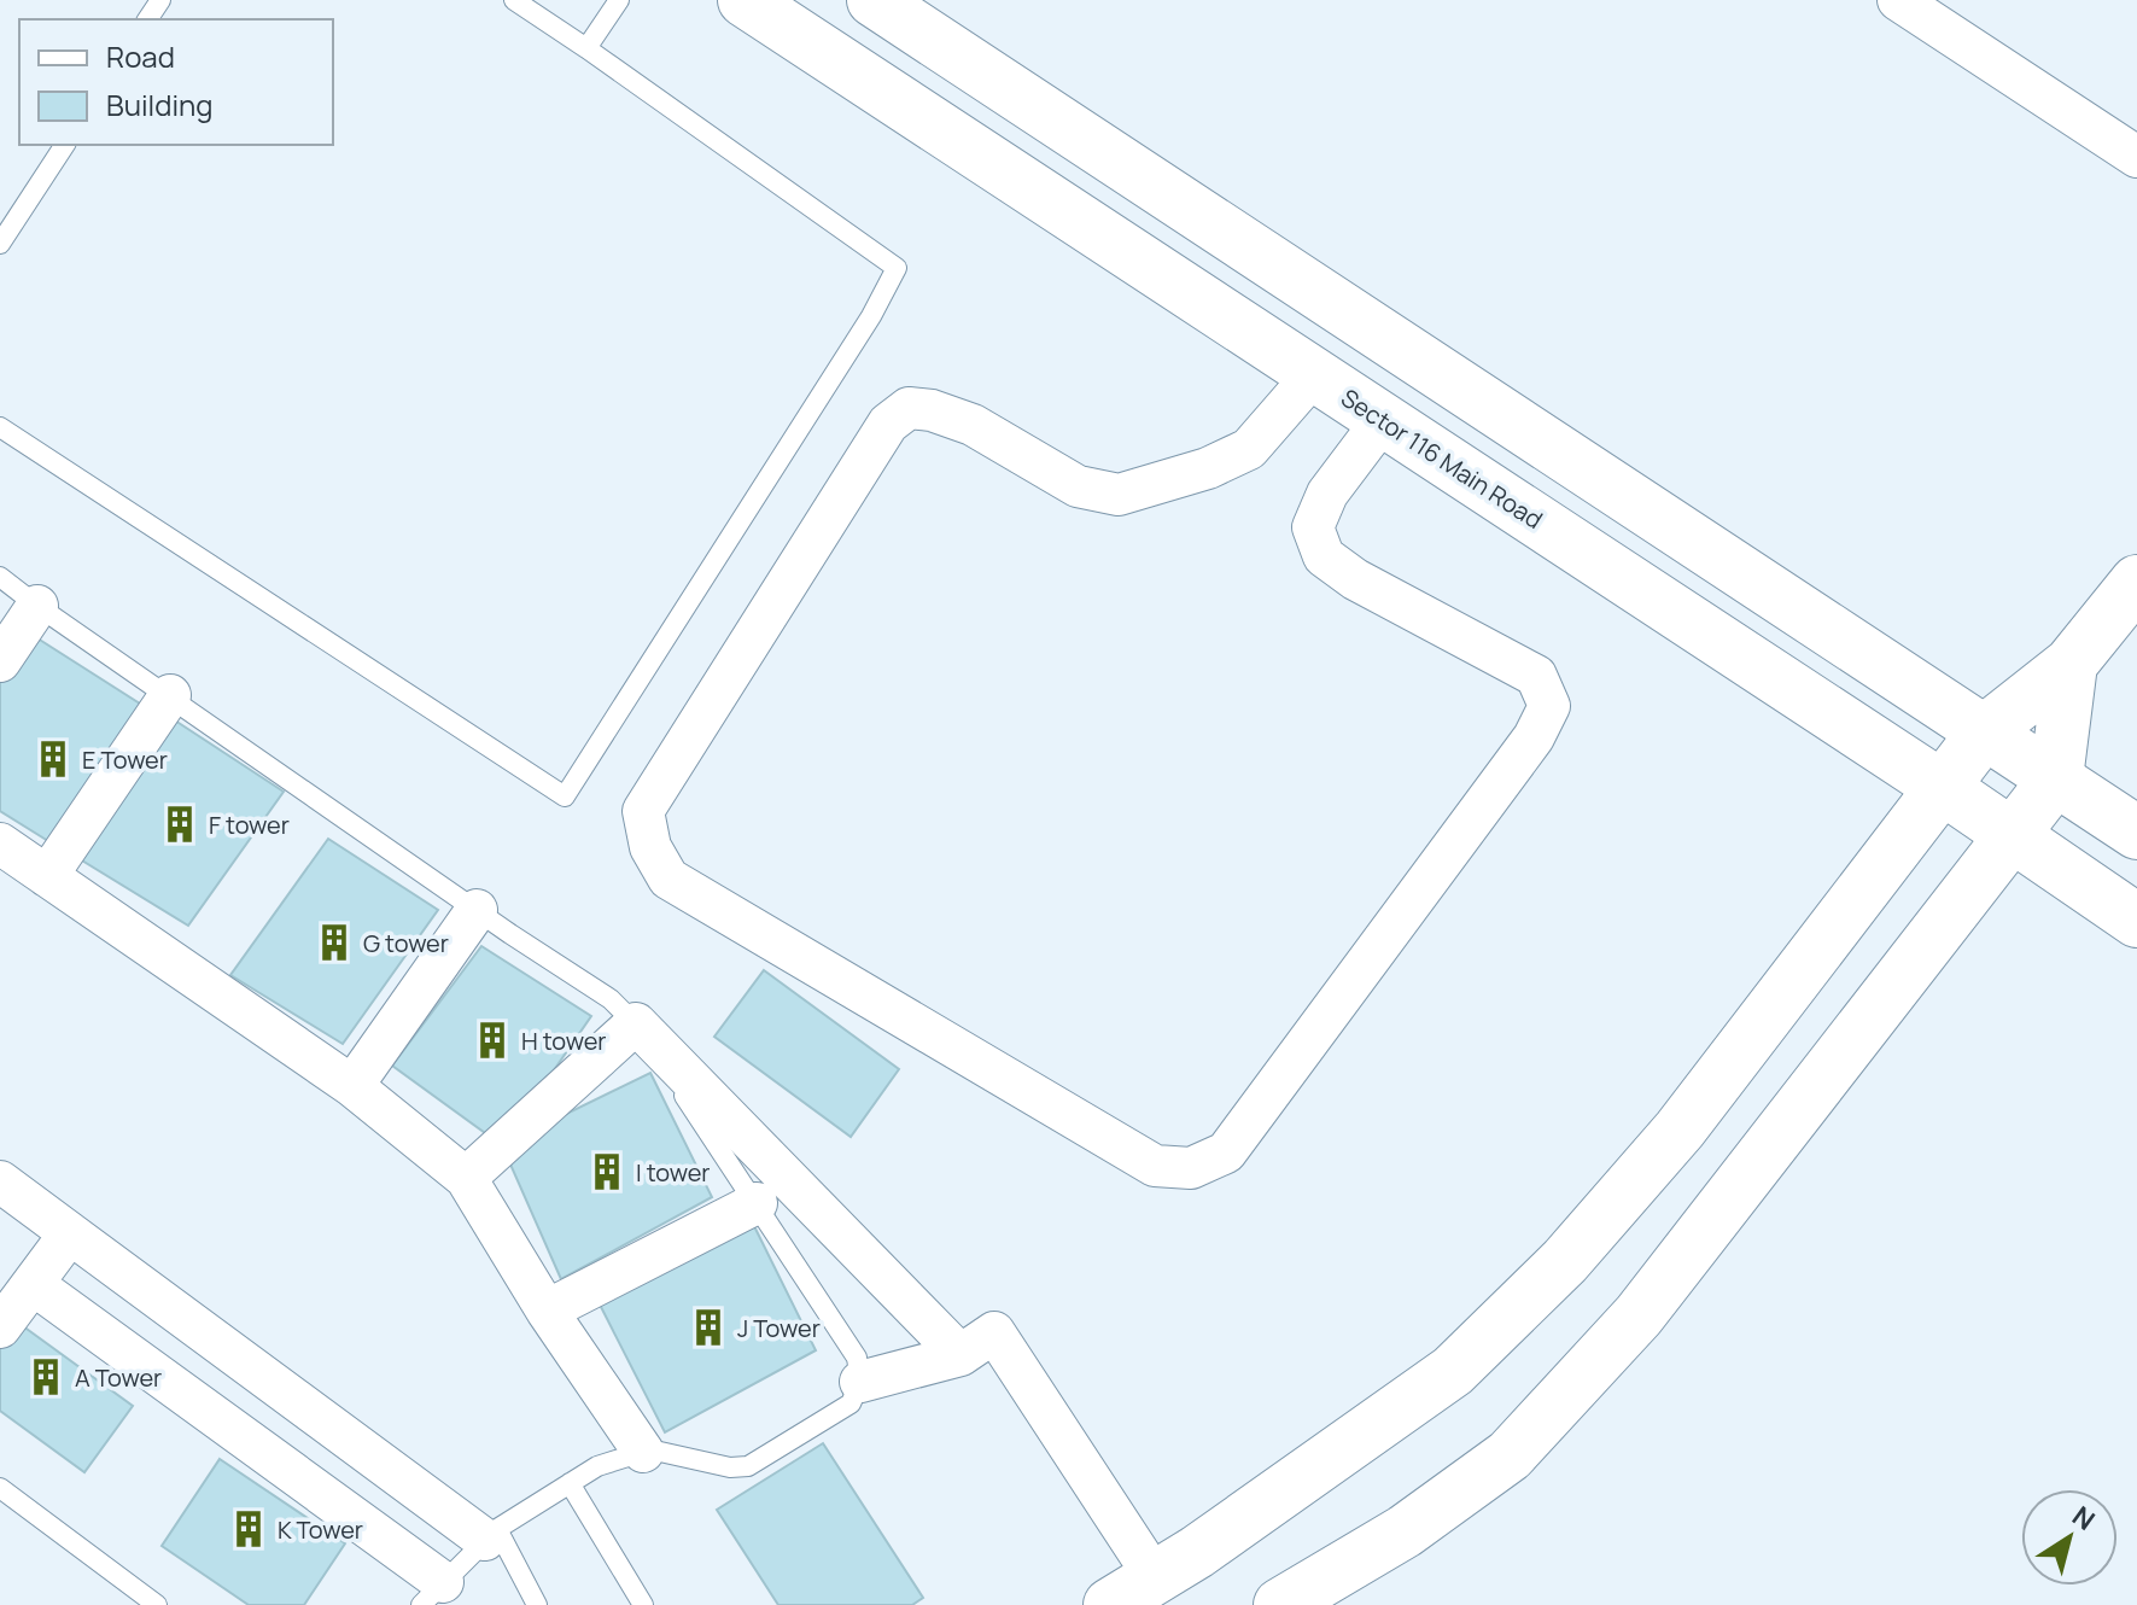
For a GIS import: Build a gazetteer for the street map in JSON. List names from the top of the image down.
{
  "streets": {
    "main road": ["Sector 116 Main Road"]
  },
  "places": {
    "building": [
      "E Tower",
      "F tower",
      "G tower",
      "H tower",
      "I tower",
      "J Tower",
      "A Tower",
      "K Tower"
    ]
  },
  "legend": ["Road", "Building"],
  "north": "top right"
}
